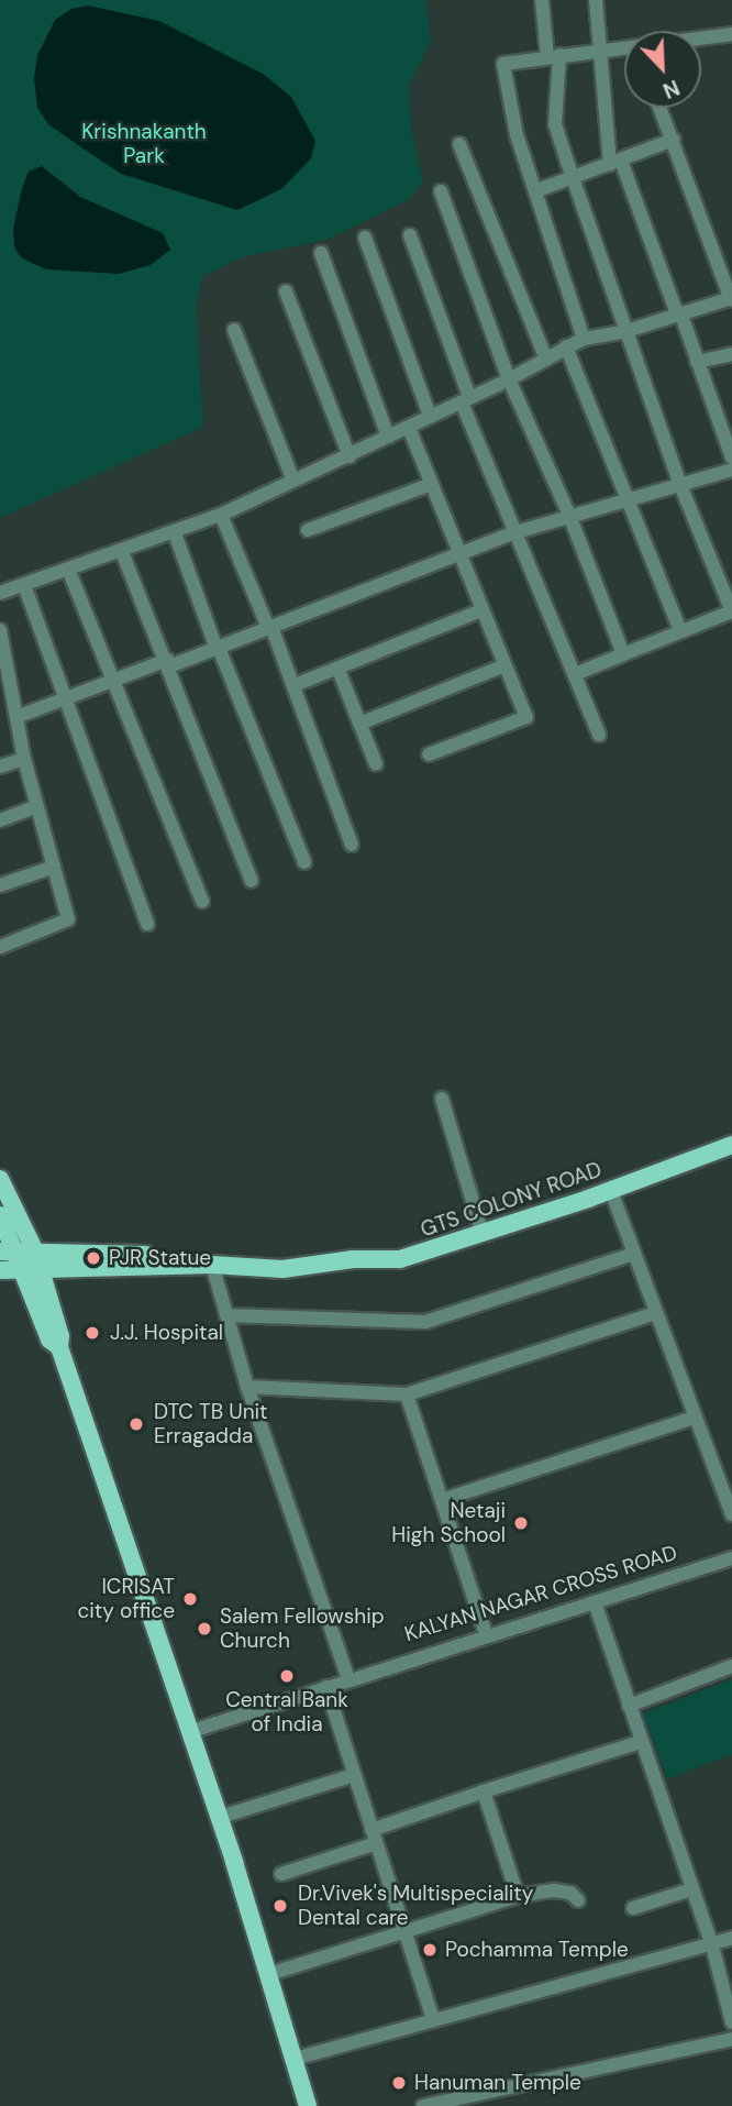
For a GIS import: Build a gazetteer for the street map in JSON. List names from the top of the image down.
{
  "streets": {
    "main road": ["GTS COLONY ROAD"],
    "street": ["KALYAN NAGAR CROSS ROAD"]
  },
  "parks": ["Krishnakanth Park"],
  "places": [
    "PJR Statue",
    "J.J. Hospital",
    "DTC TB Unit Erragadda",
    "Netaji High School",
    "ICRISAT city office",
    "Salem Fellowship Church",
    "Central Bank of India",
    "Dr.Vivek's Multispeciality Dental care",
    "Pochamma Temple",
    "Hanuman Temple"
  ],
  "north": "bottom right"
}
